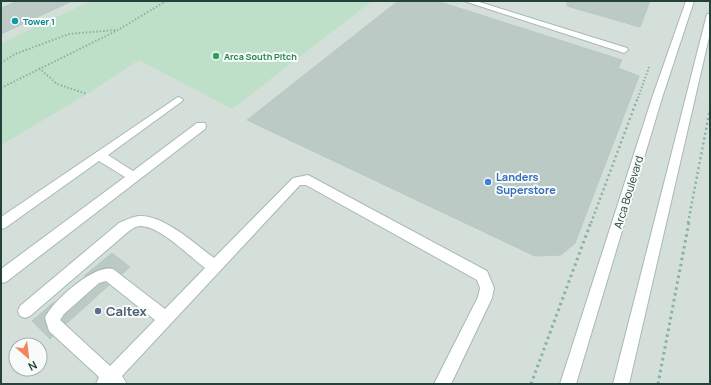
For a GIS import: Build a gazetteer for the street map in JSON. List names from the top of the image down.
{
  "streets": {
    "street": ["Arca Boulevard"]
  },
  "places": [
    "Tower 1",
    "Arca South Pitch",
    "Landers Superstore",
    "Caltex"
  ],
  "north": "bottom right"
}
